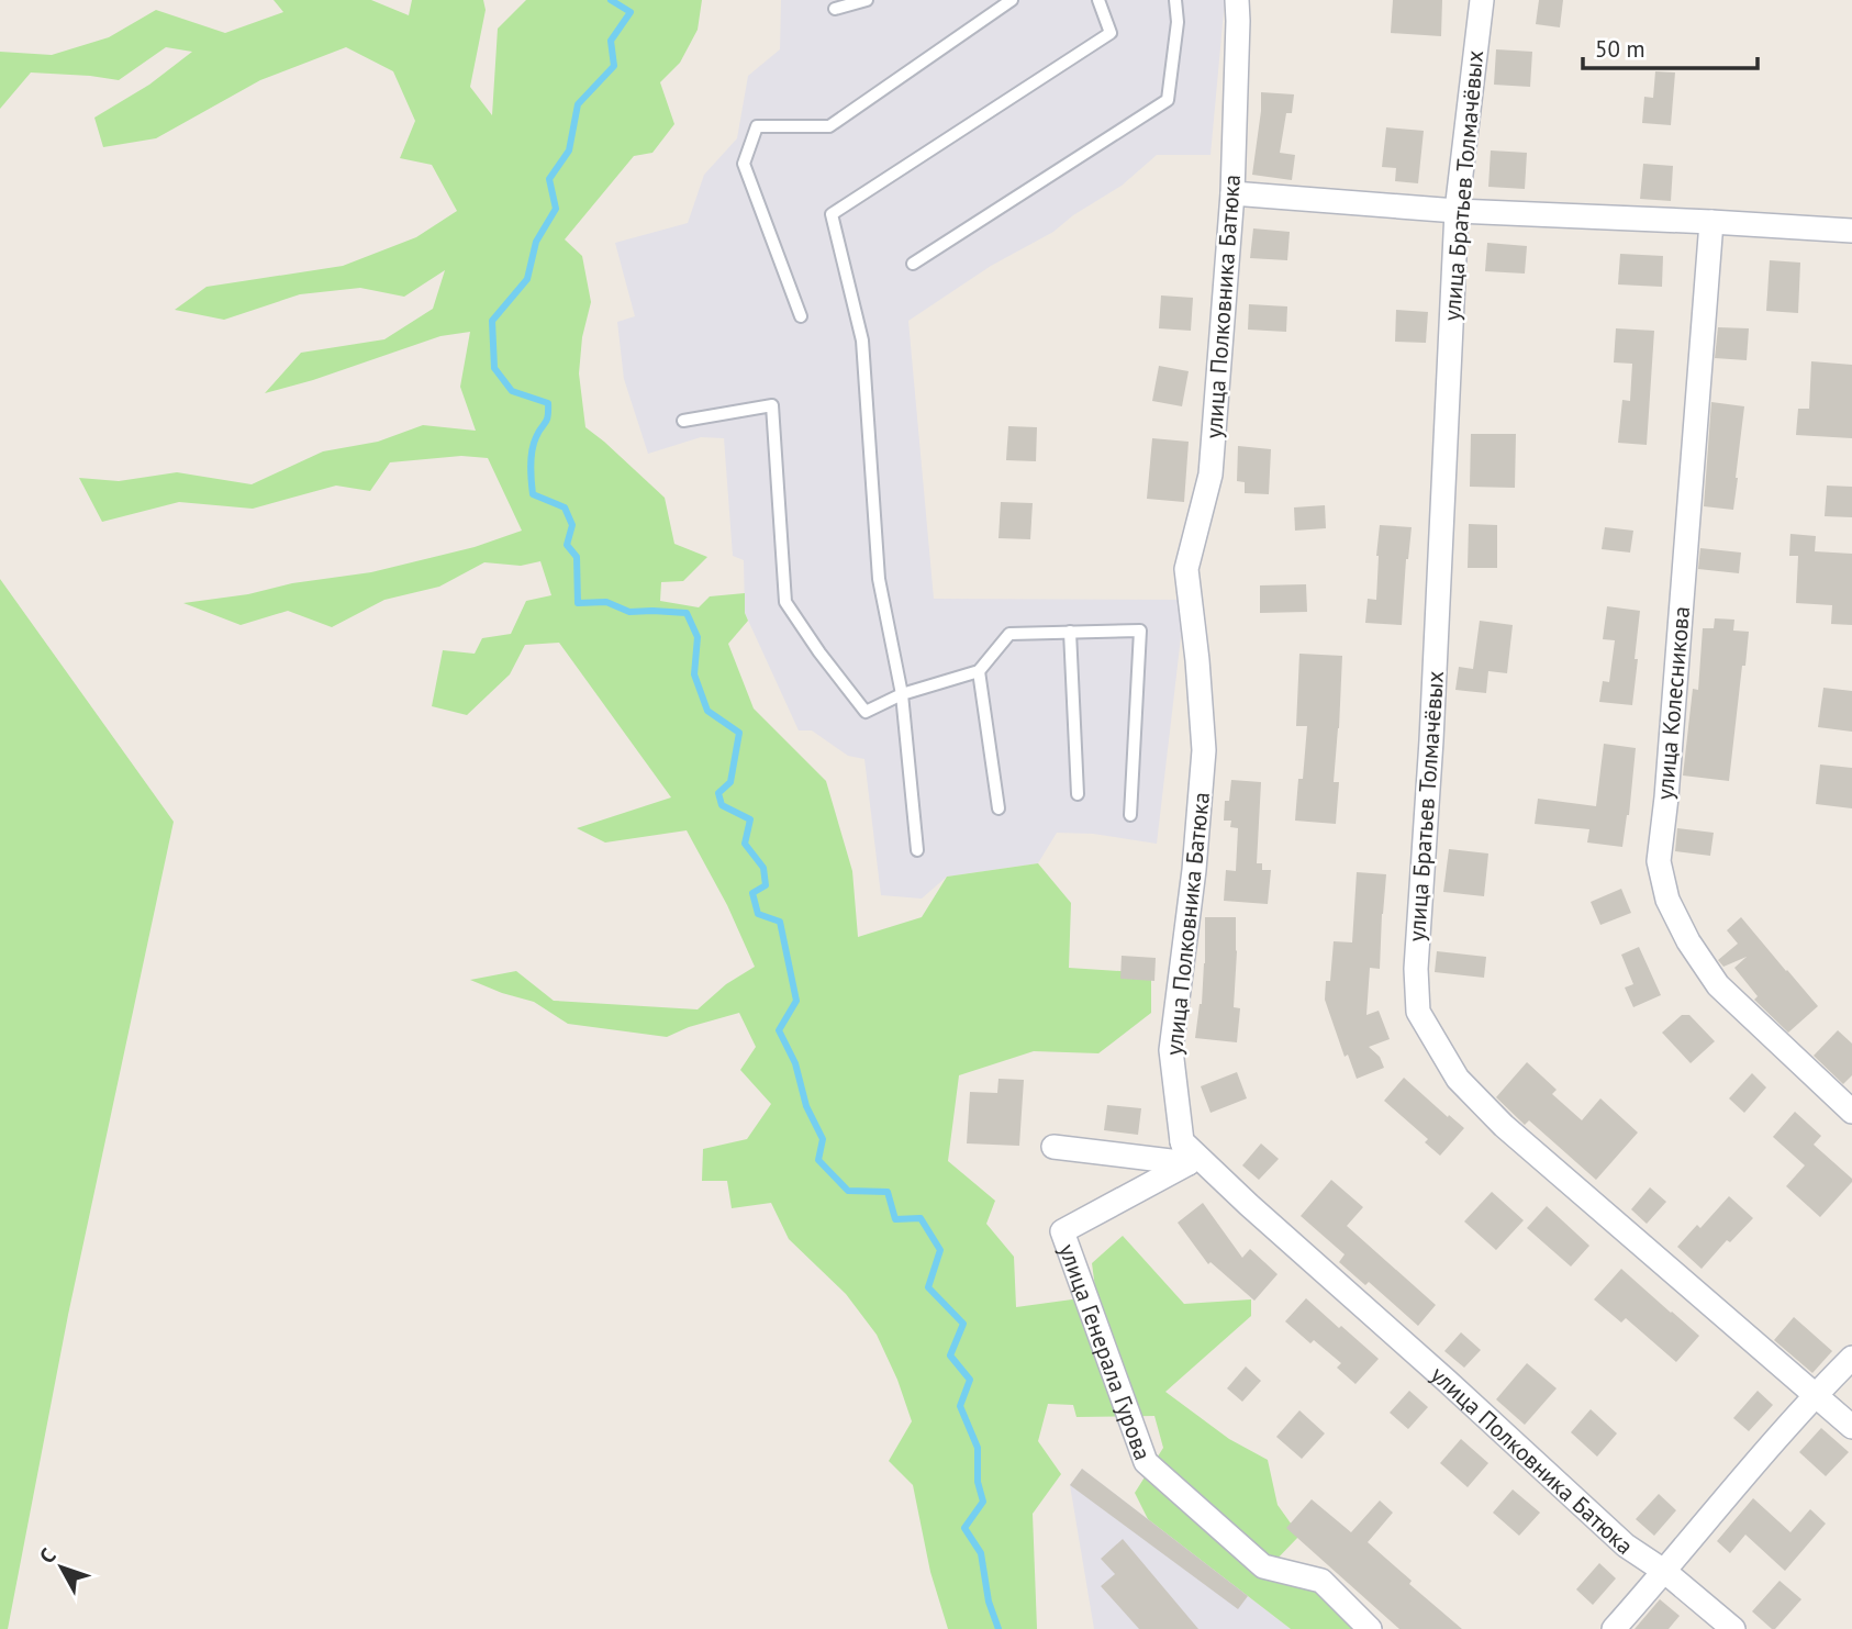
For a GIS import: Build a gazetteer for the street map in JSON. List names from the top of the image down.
{
  "streets": {
    "street": [
      "улица Братьев Толмачёвых",
      "улица Полковника Батюка",
      "улица Колесникова",
      "улица Генерала Гурова"
    ]
  },
  "crossings": [
    ["улица Полковника Батюка", "улица Генерала Гурова"]
  ],
  "scale_bar": "50 m",
  "north": "top left"
}
